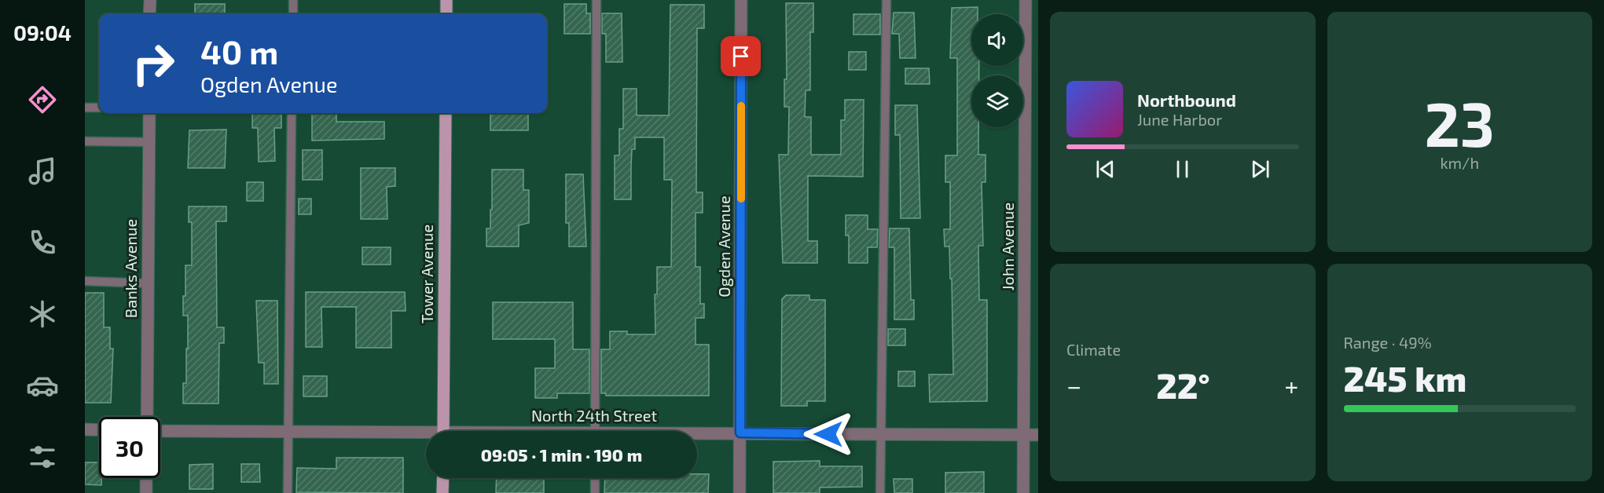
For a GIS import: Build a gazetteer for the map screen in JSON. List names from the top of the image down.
{
  "streets": {
    "main road": ["Tower Avenue"],
    "street": [
      "Ogden Avenue",
      "John Avenue",
      "Banks Avenue",
      "North 24th Street"
    ]
  },
  "crossings": [
    ["Ogden Avenue", "North 24th Street"],
    ["John Avenue", "North 24th Street"]
  ],
  "page": {
    "tabs": "09:04",
    "tile": [
      ["23", "km/h"],
      "Climate",
      ["Range · 49%", "245 km"]
    ],
    "turn": ["40 m", "Ogden Avenue"],
    "song": ["Northbound", "June Harbor"],
    "heat": ["−", "22°", "+"],
    "limit": "30",
    "trip": "09:05 · 1 min · 190 m"
  }
}
